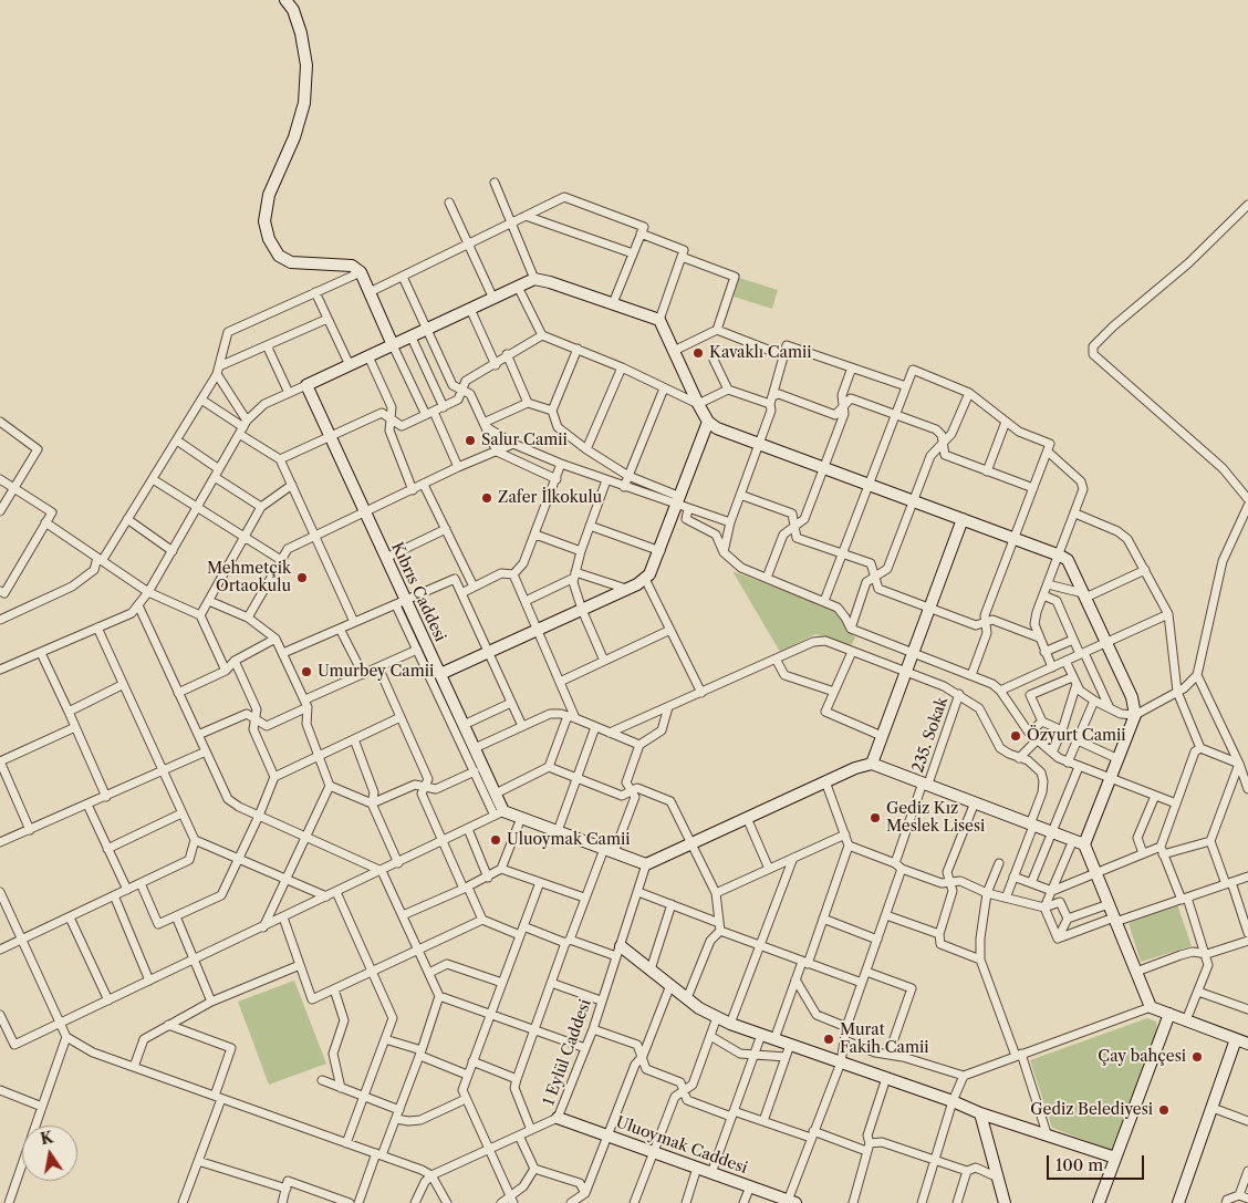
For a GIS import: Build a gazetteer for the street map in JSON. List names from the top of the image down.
{
  "streets": {
    "street": [
      "Kıbrıs Caddesi",
      "235. Sokak",
      "1 Eylül Caddesi",
      "Uluoymak Caddesi"
    ]
  },
  "crossings": [
    ["235. Sokak", "Uluoymak Caddesi"],
    ["1 Eylül Caddesi", "Uluoymak Caddesi"]
  ],
  "places": [
    "Kavaklı Camii",
    "Salur Camii",
    "Zafer İlkokulu",
    "Mehmetçik Ortaokulu",
    "Umurbey Camii",
    "Özyurt Camii",
    "Gediz Kız Meslek Lisesi",
    "Uluoymak Camii",
    "Murat Fakih Camii",
    "Çay bahçesi",
    "Gediz Belediyesi"
  ],
  "scale_bar": "100 m",
  "north": "top"
}
